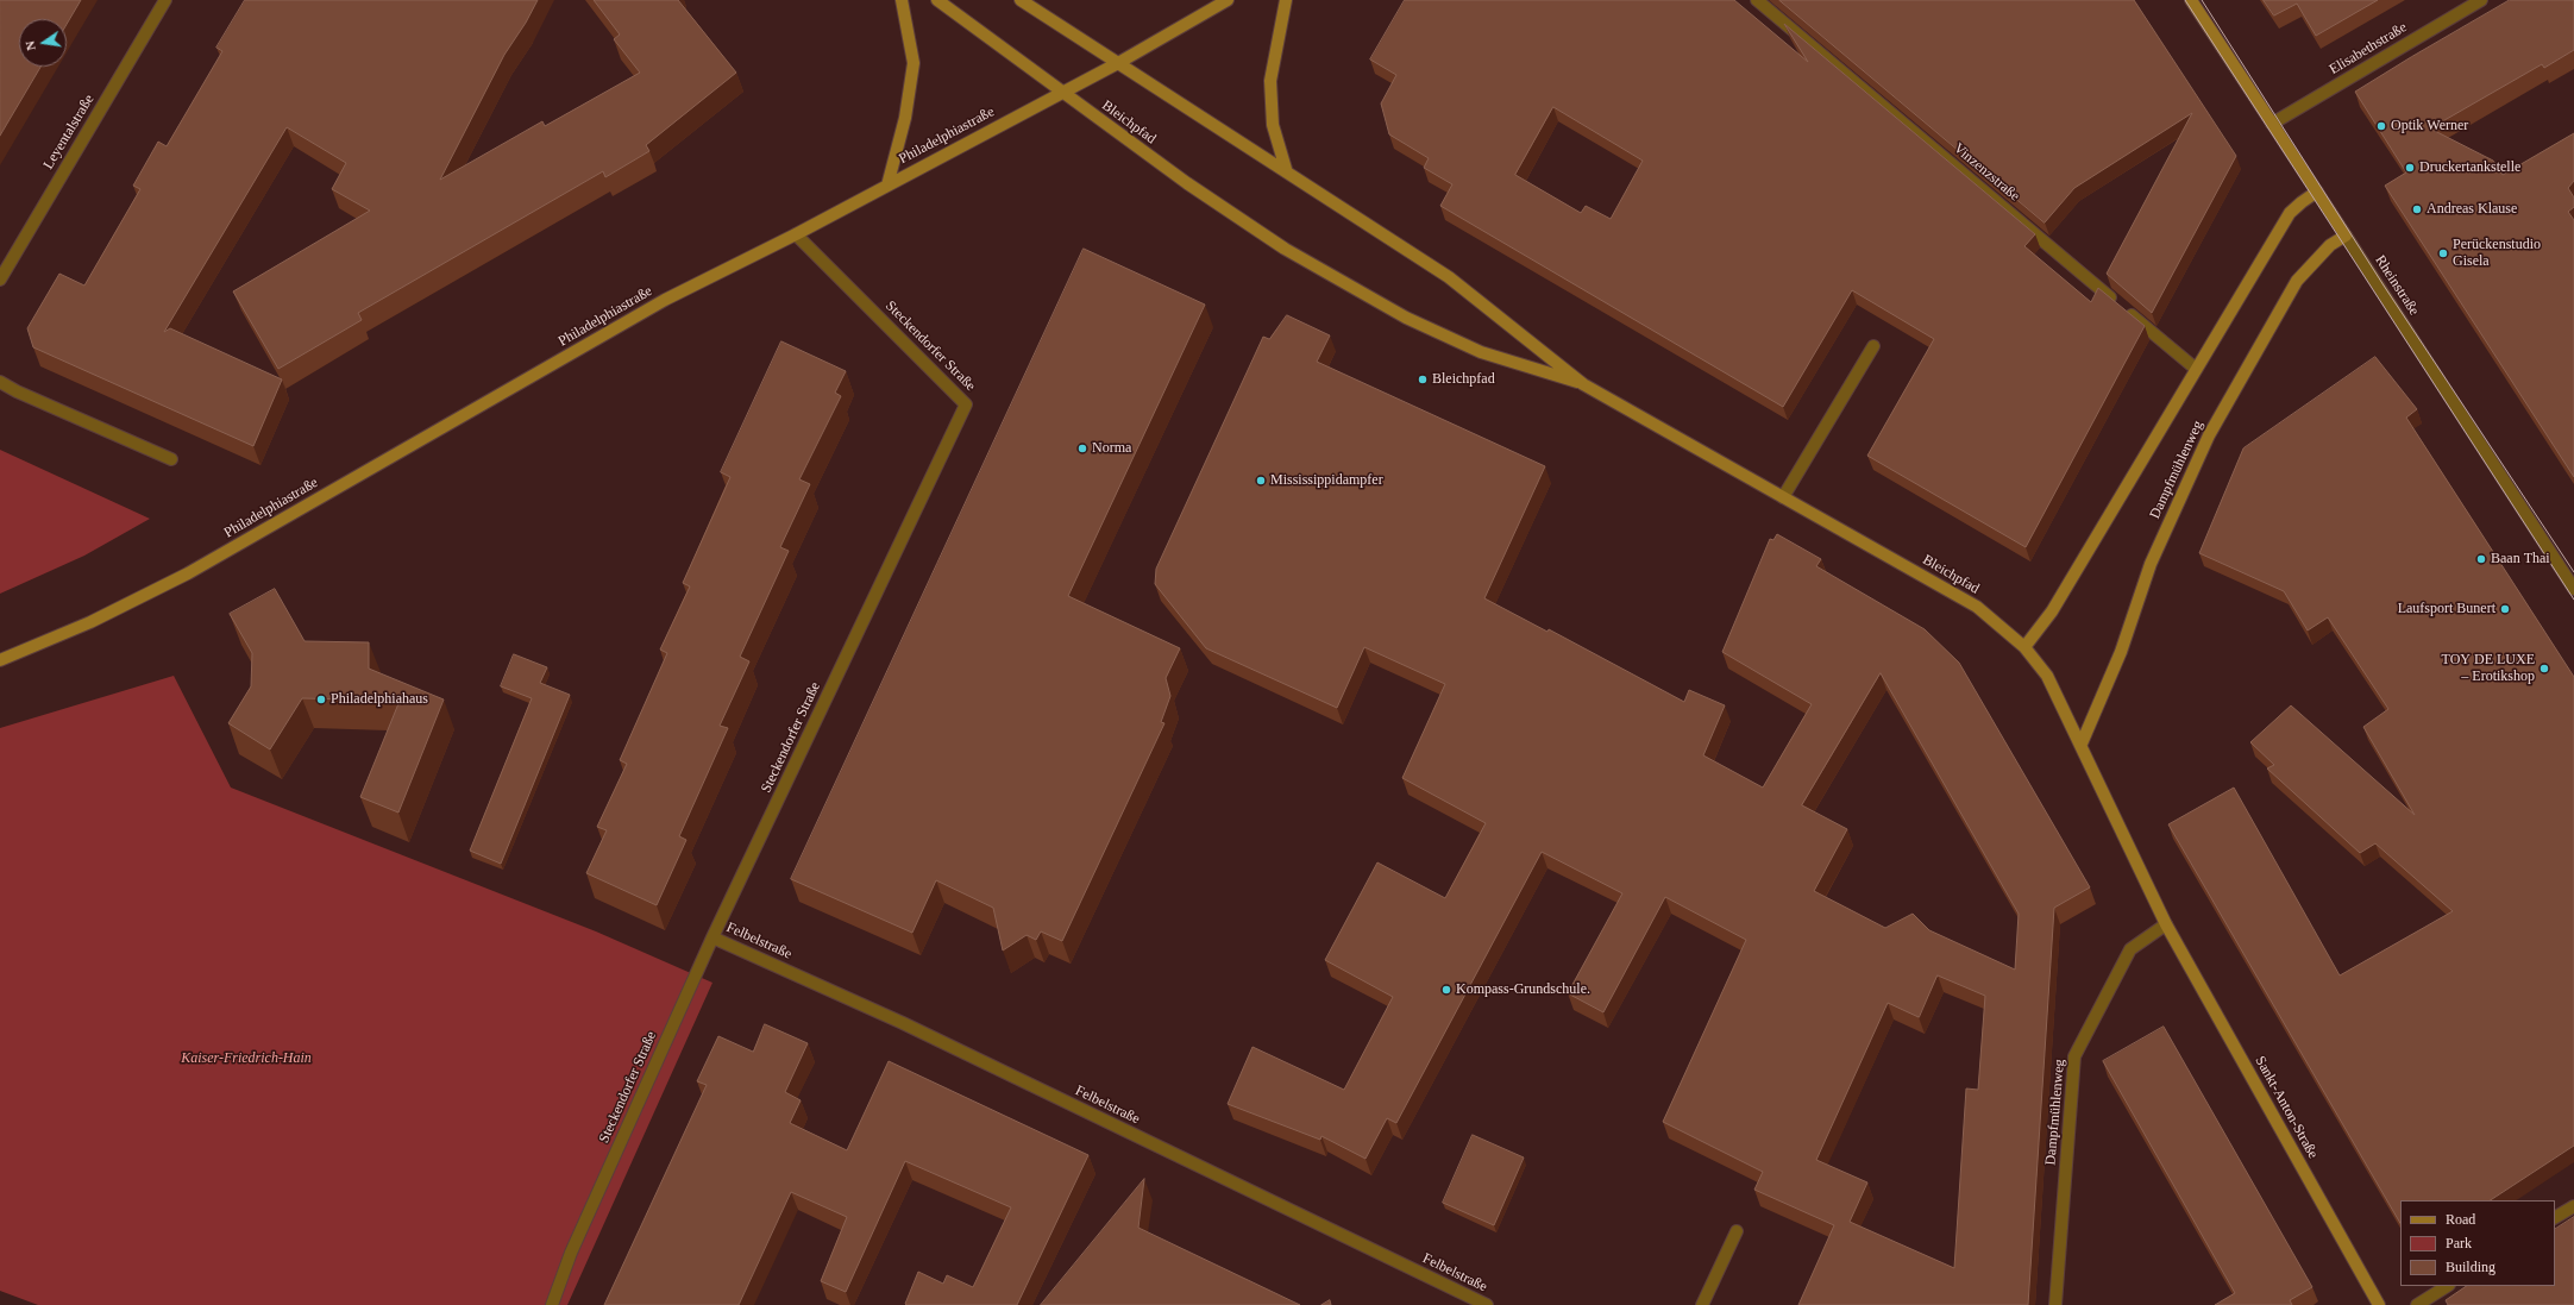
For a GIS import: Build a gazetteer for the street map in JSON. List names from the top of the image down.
{
  "streets": {
    "street": [
      "Elisabethstraße",
      "Bleichpfad",
      "Leyentalstraße",
      "Philadelphiastraße",
      "Vinzenzstraße",
      "Rheinstraße",
      "Steckendorfer Straße",
      "Dampfmühlenweg",
      "Felbelstraße",
      "Sankt-Anton-Straße"
    ]
  },
  "crossings": [
    ["Elisabethstraße", "Rheinstraße"],
    ["Bleichpfad", "Philadelphiastraße"],
    ["Bleichpfad", "Dampfmühlenweg"],
    ["Bleichpfad", "Sankt-Anton-Straße"],
    ["Philadelphiastraße", "Steckendorfer Straße"],
    ["Rheinstraße", "Dampfmühlenweg"],
    ["Steckendorfer Straße", "Felbelstraße"],
    ["Dampfmühlenweg", "Sankt-Anton-Straße"]
  ],
  "parks": ["Kaiser-Friedrich-Hain"],
  "places": [
    "Optik Werner",
    "Druckertankstelle",
    "Andreas Klause",
    "Perückenstudio Gisela",
    "Bleichpfad",
    "Norma",
    "Mississippidampfer",
    "Baan Thai",
    "Laufsport Bunert",
    "TOY DE LUXE – Erotikshop",
    "Philadelphiahaus",
    "Kompass-Grundschule."
  ],
  "legend": ["Road", "Park", "Building"],
  "north": "left"
}
